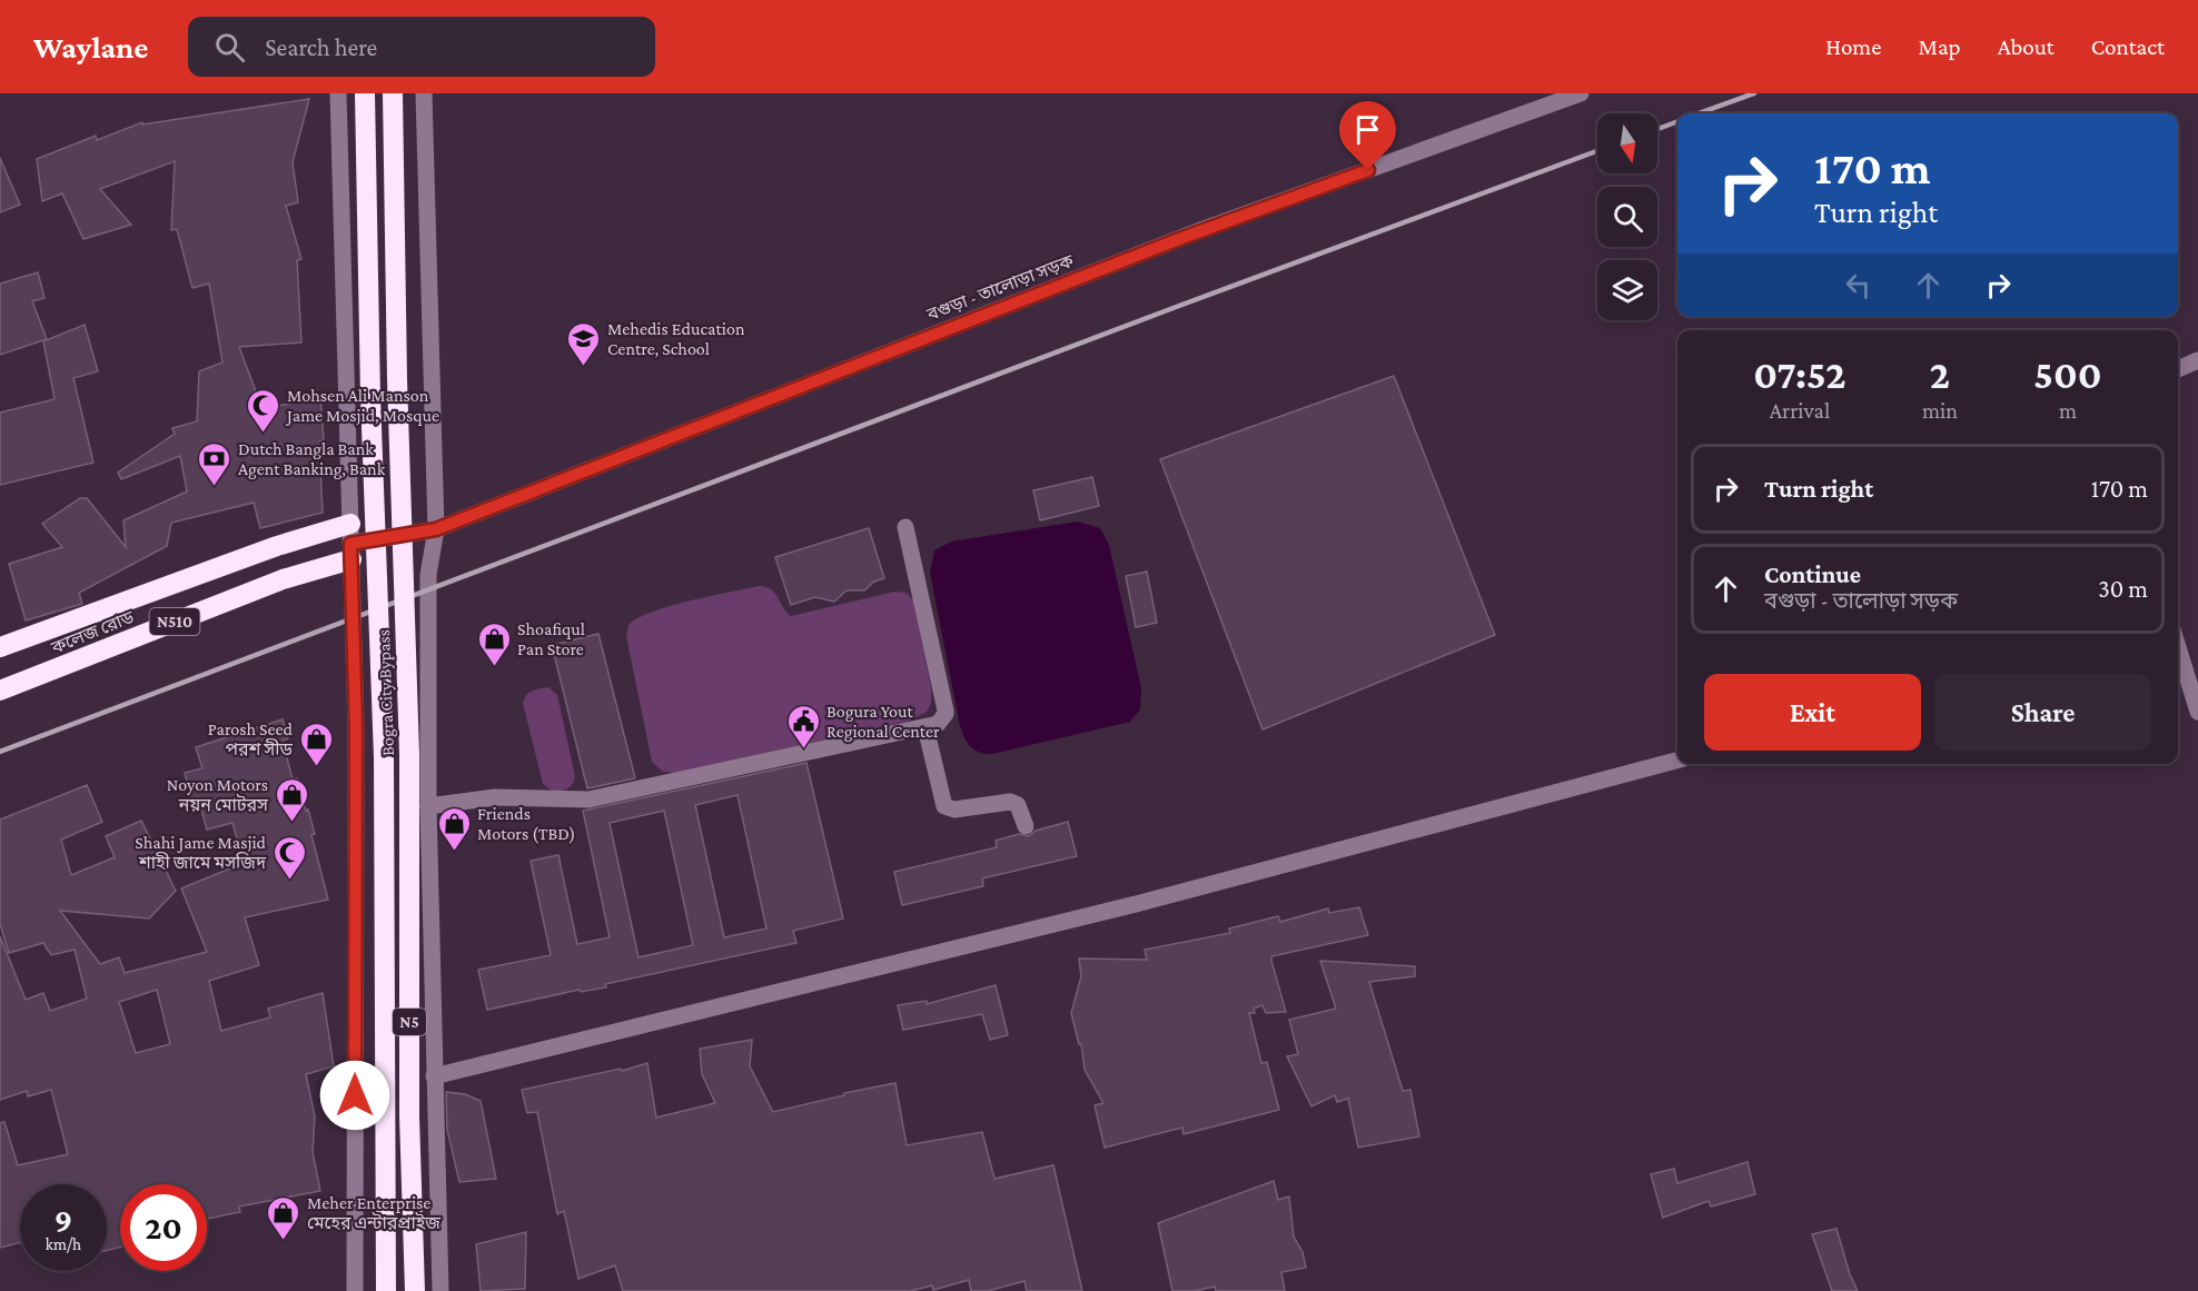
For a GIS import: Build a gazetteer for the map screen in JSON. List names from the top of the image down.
{
  "streets": {
    "highway": [
      "N510",
      "কলেজ রোড",
      "Bogra City Bypass",
      "N5"
    ],
    "street": ["বগুড়া - তালোড়া সড়ক"]
  },
  "crossings": [
    ["বগুড়া - তালোড়া সড়ক", "কলেজ রোড"]
  ],
  "places": {
    "school or university": ["Mehedis Education Centre, School"],
    "mosque": ["Mohsen Ali Manson Jame Mosjid, Mosque", "Shahi Jame Masjid শাহী জামে মসজিদ"],
    "bank": ["Dutch Bangla Bank Agent Banking, Bank"],
    "shop": [
      "Shoafiqul Pan Store",
      "Parosh Seed পরশ সীড",
      "Noyon Motors নয়ন মোটরস",
      "Friends Motors (TBD)",
      "Meher Enterprise মেহের এন্টারপ্রাইজ"
    ],
    "public building": ["Bogura Yout Regional Center"]
  },
  "north": "bottom",
  "page": {
    "header": "Waylane",
    "search": "Search here",
    "nav": [
      "Home",
      "Map",
      "About",
      "Contact"
    ],
    "turn": ["170 m", "Turn right"],
    "eta": [
      "07:52",
      "Arrival",
      "2",
      "min",
      "500",
      "m"
    ],
    "list": [
      {
        "name": "Turn right",
        "value": "170 m"
      },
      {
        "name": "Continue",
        "note": "বগুড়া - তালোড়া সড়ক",
        "value": "30 m"
      }
    ],
    "buttons": ["Exit", "Share"],
    "speed": "9 km/h",
    "limit": "20"
  }
}
